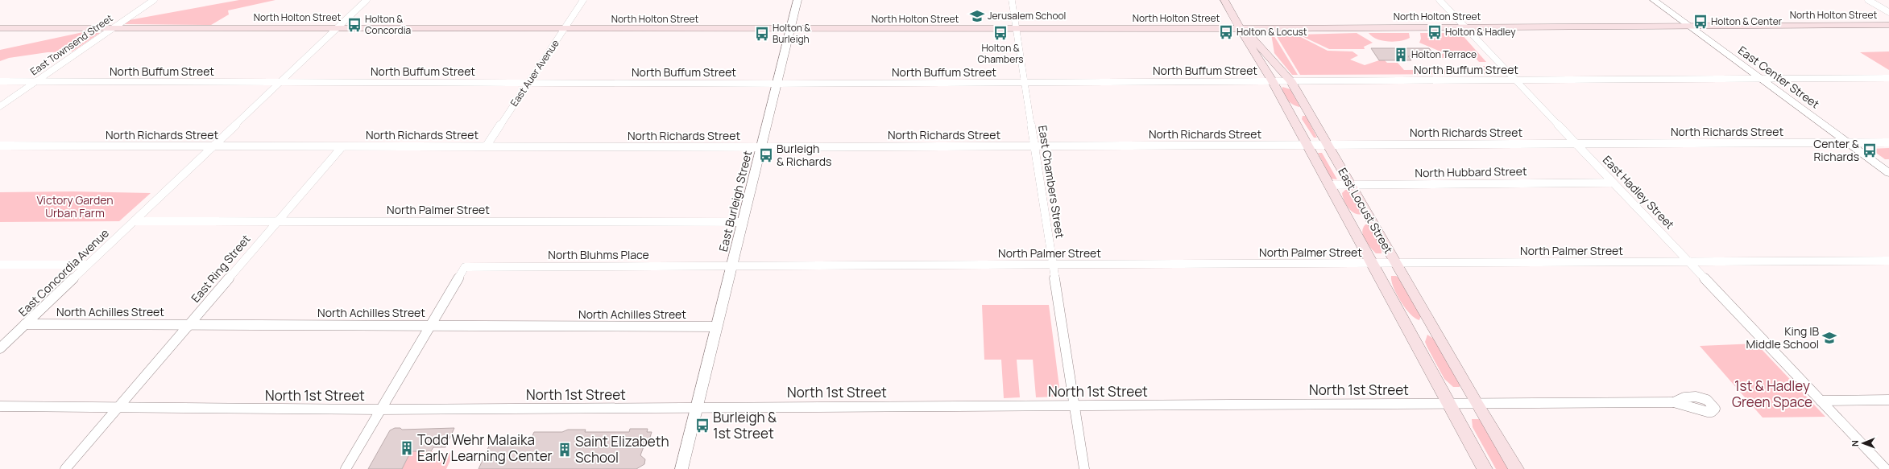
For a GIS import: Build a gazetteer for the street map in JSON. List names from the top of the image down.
{
  "streets": {
    "main road": ["North Holton Street", "East Locust Street"],
    "street": [
      "East Townsend Street",
      "North Buffum Street",
      "East Auer Avenue",
      "East Center Street",
      "North Richards Street",
      "North Hubbard Street",
      "East Chambers Street",
      "East Hadley Street",
      "East Burleigh Street",
      "North Palmer Street",
      "North Bluhms Place",
      "East Ring Street",
      "East Concordia Avenue",
      "North Achilles Street",
      "North 1st Street"
    ]
  },
  "crossings": [
    ["North Holton Street", "East Townsend Street"],
    ["North Holton Street", "East Auer Avenue"],
    ["North Holton Street", "East Center Street"],
    ["North Holton Street", "East Chambers Street"],
    ["North Holton Street", "East Hadley Street"],
    ["North Holton Street", "East Burleigh Street"],
    ["North Holton Street", "East Locust Street"],
    ["North Holton Street", "East Concordia Avenue"],
    ["East Townsend Street", "North Buffum Street"],
    ["North Buffum Street", "East Auer Avenue"],
    ["North Buffum Street", "East Center Street"],
    ["North Buffum Street", "East Chambers Street"],
    ["North Buffum Street", "East Hadley Street"],
    ["North Buffum Street", "East Burleigh Street"],
    ["North Buffum Street", "East Locust Street"],
    ["North Buffum Street", "East Concordia Avenue"],
    ["East Auer Avenue", "North Richards Street"],
    ["East Center Street", "North Richards Street"],
    ["North Richards Street", "East Chambers Street"],
    ["North Richards Street", "East Hadley Street"],
    ["North Richards Street", "East Burleigh Street"],
    ["North Richards Street", "East Locust Street"],
    ["North Richards Street", "East Ring Street"],
    ["North Richards Street", "East Concordia Avenue"],
    ["North Hubbard Street", "East Hadley Street"],
    ["North Hubbard Street", "East Locust Street"],
    ["East Chambers Street", "North Palmer Street"],
    ["East Chambers Street", "North 1st Street"],
    ["East Hadley Street", "North Palmer Street"],
    ["East Burleigh Street", "North Palmer Street"],
    ["East Burleigh Street", "North Bluhms Place"],
    ["East Burleigh Street", "North Achilles Street"],
    ["East Burleigh Street", "North 1st Street"],
    ["North Palmer Street", "East Locust Street"],
    ["North Palmer Street", "North Bluhms Place"],
    ["North Palmer Street", "East Ring Street"],
    ["North Palmer Street", "East Concordia Avenue"],
    ["East Locust Street", "North 1st Street"],
    ["North Bluhms Place", "North Achilles Street"],
    ["East Ring Street", "North Achilles Street"],
    ["East Ring Street", "North 1st Street"],
    ["East Concordia Avenue", "North Achilles Street"]
  ],
  "parks": ["Victory Garden Urban Farm", "1st & Hadley Green Space"],
  "places": {
    "school or university": ["Jerusalem School", "King IB Middle School"],
    "bus stop": [
      "Holton & Center",
      "Holton & Concordia",
      "Holton & Locust",
      "Holton & Hadley",
      "Holton & Chambers",
      "Holton & Burleigh",
      "Center & Richards",
      "Burleigh & Richards",
      "Burleigh & 1st Street"
    ],
    "building": ["Holton Terrace", "Todd Wehr Malaika Early Learning Center", "Saint Elizabeth School"]
  },
  "north": "left"
}
